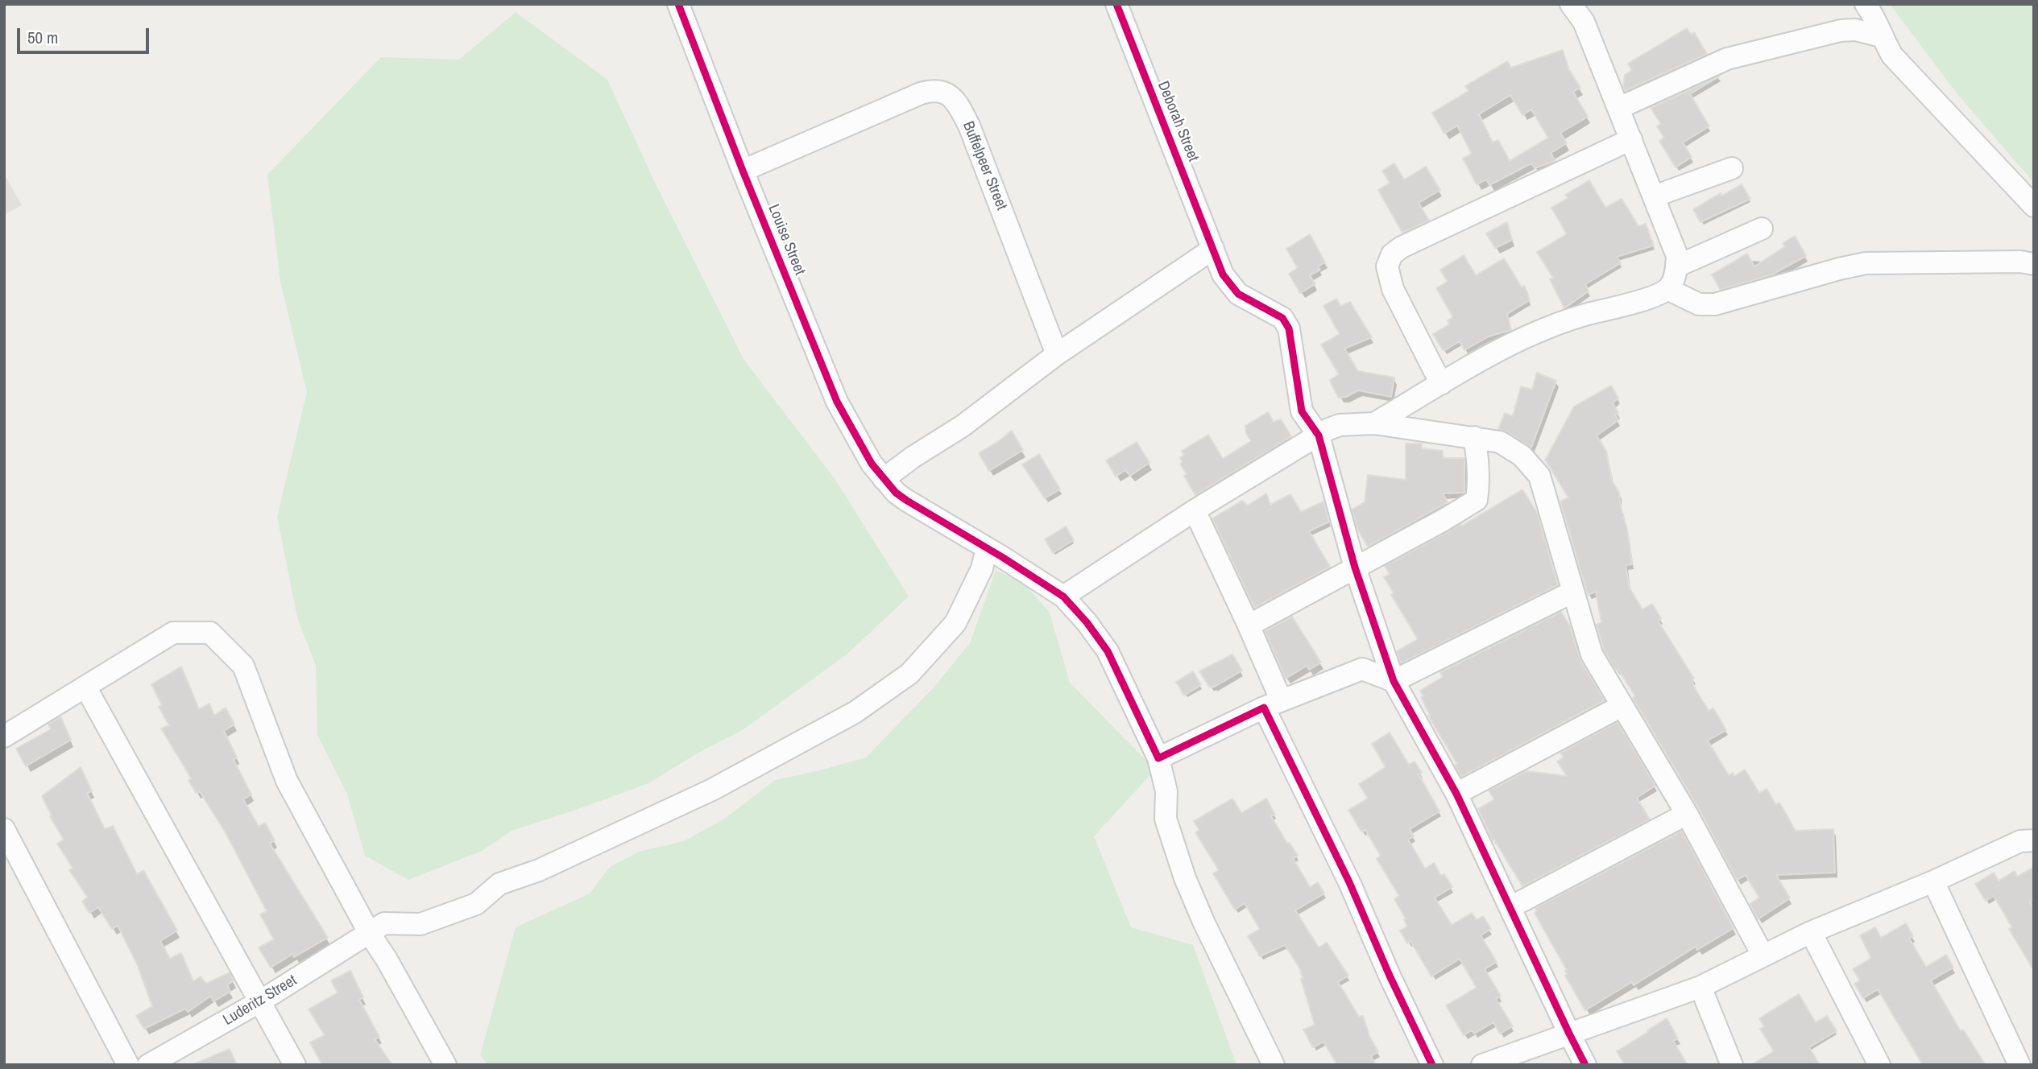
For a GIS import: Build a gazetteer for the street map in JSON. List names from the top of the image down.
{
  "streets": {
    "street": [
      "Deborah Street",
      "Buffelpeer Street",
      "Louise Street",
      "Luderitz Street"
    ]
  },
  "crossings": [
    ["Buffelpeer Street", "Louise Street"],
    ["Louise Street", "Luderitz Street"]
  ],
  "scale_bar": "50 m"
}
